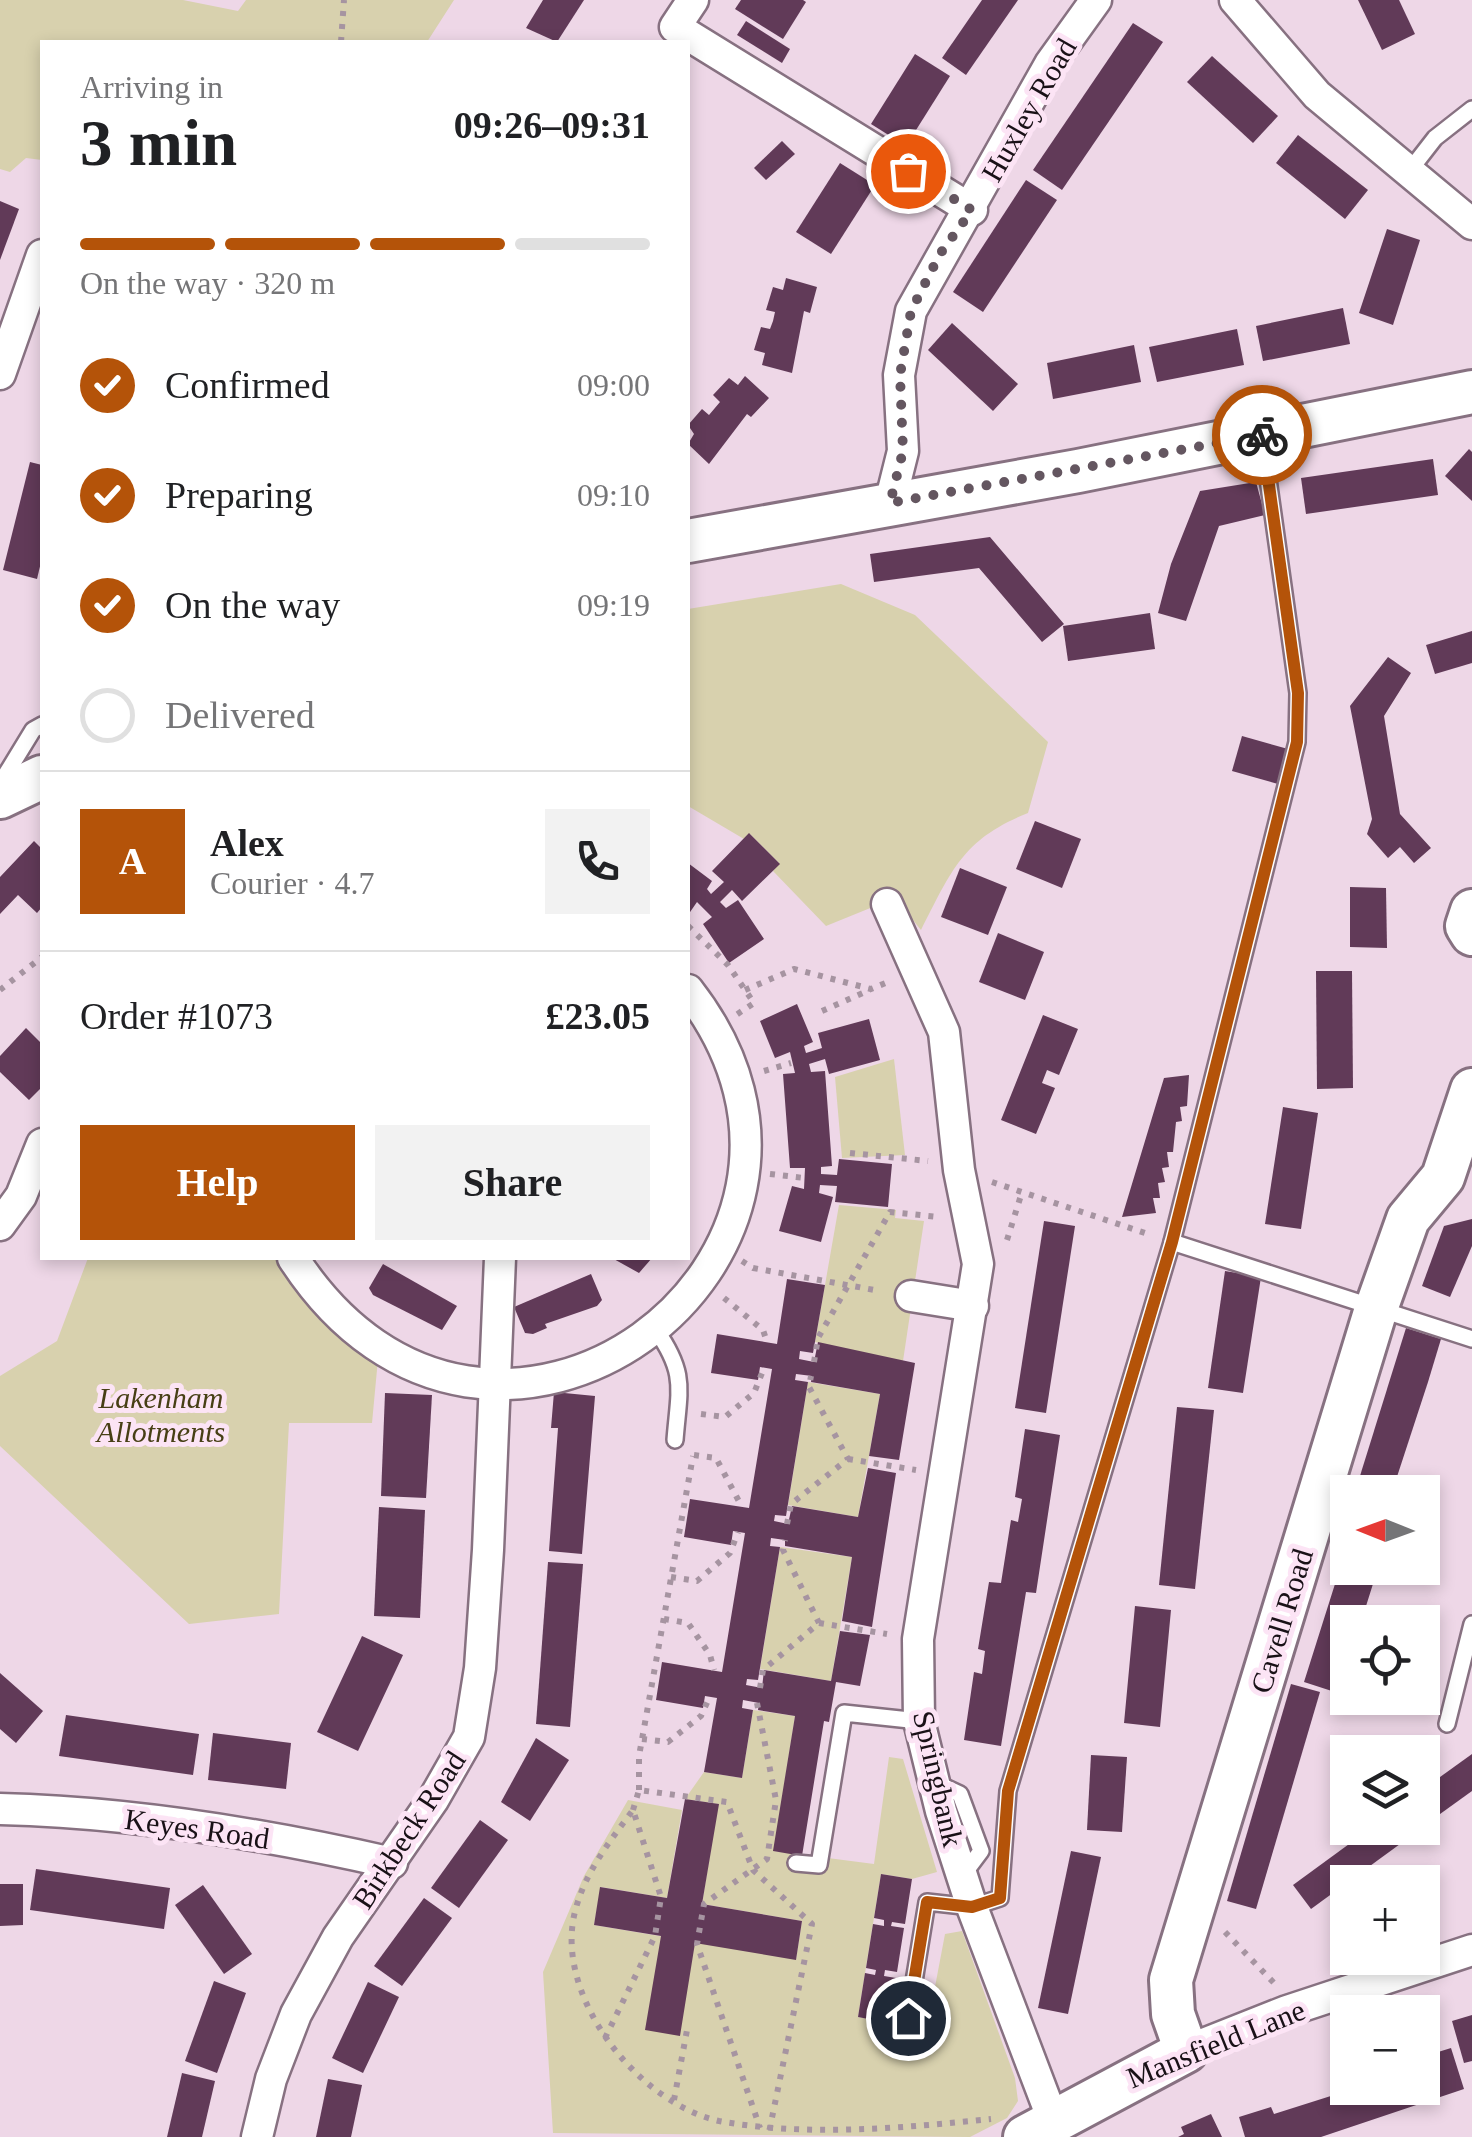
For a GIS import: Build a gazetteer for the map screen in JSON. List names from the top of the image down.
{
  "streets": {
    "street": [
      "Huxley Road",
      "Cavell Road",
      "Springbank",
      "Keyes Road",
      "Birkbeck Road",
      "Mansfield Lane"
    ]
  },
  "crossings": [
    ["Cavell Road", "Mansfield Lane"],
    ["Springbank", "Mansfield Lane"],
    ["Keyes Road", "Birkbeck Road"]
  ],
  "parks": ["Lakenham Allotments"],
  "north": "left",
  "page": {
    "heading": ["3 min", "Arriving in", "09:26–09:31"],
    "panel": [
      "Alex",
      "Courier · 4.7",
      "Order #1073",
      "£23.05"
    ],
    "bar": "On the way · 320 m",
    "list": [
      ["Confirmed", "09:00"],
      ["Preparing", "09:10"],
      ["On the way", "09:19"],
      "Delivered"
    ],
    "round": "A",
    "buttons": ["Help", "Share"],
    "map_buttons": ["+", "−"]
  }
}
